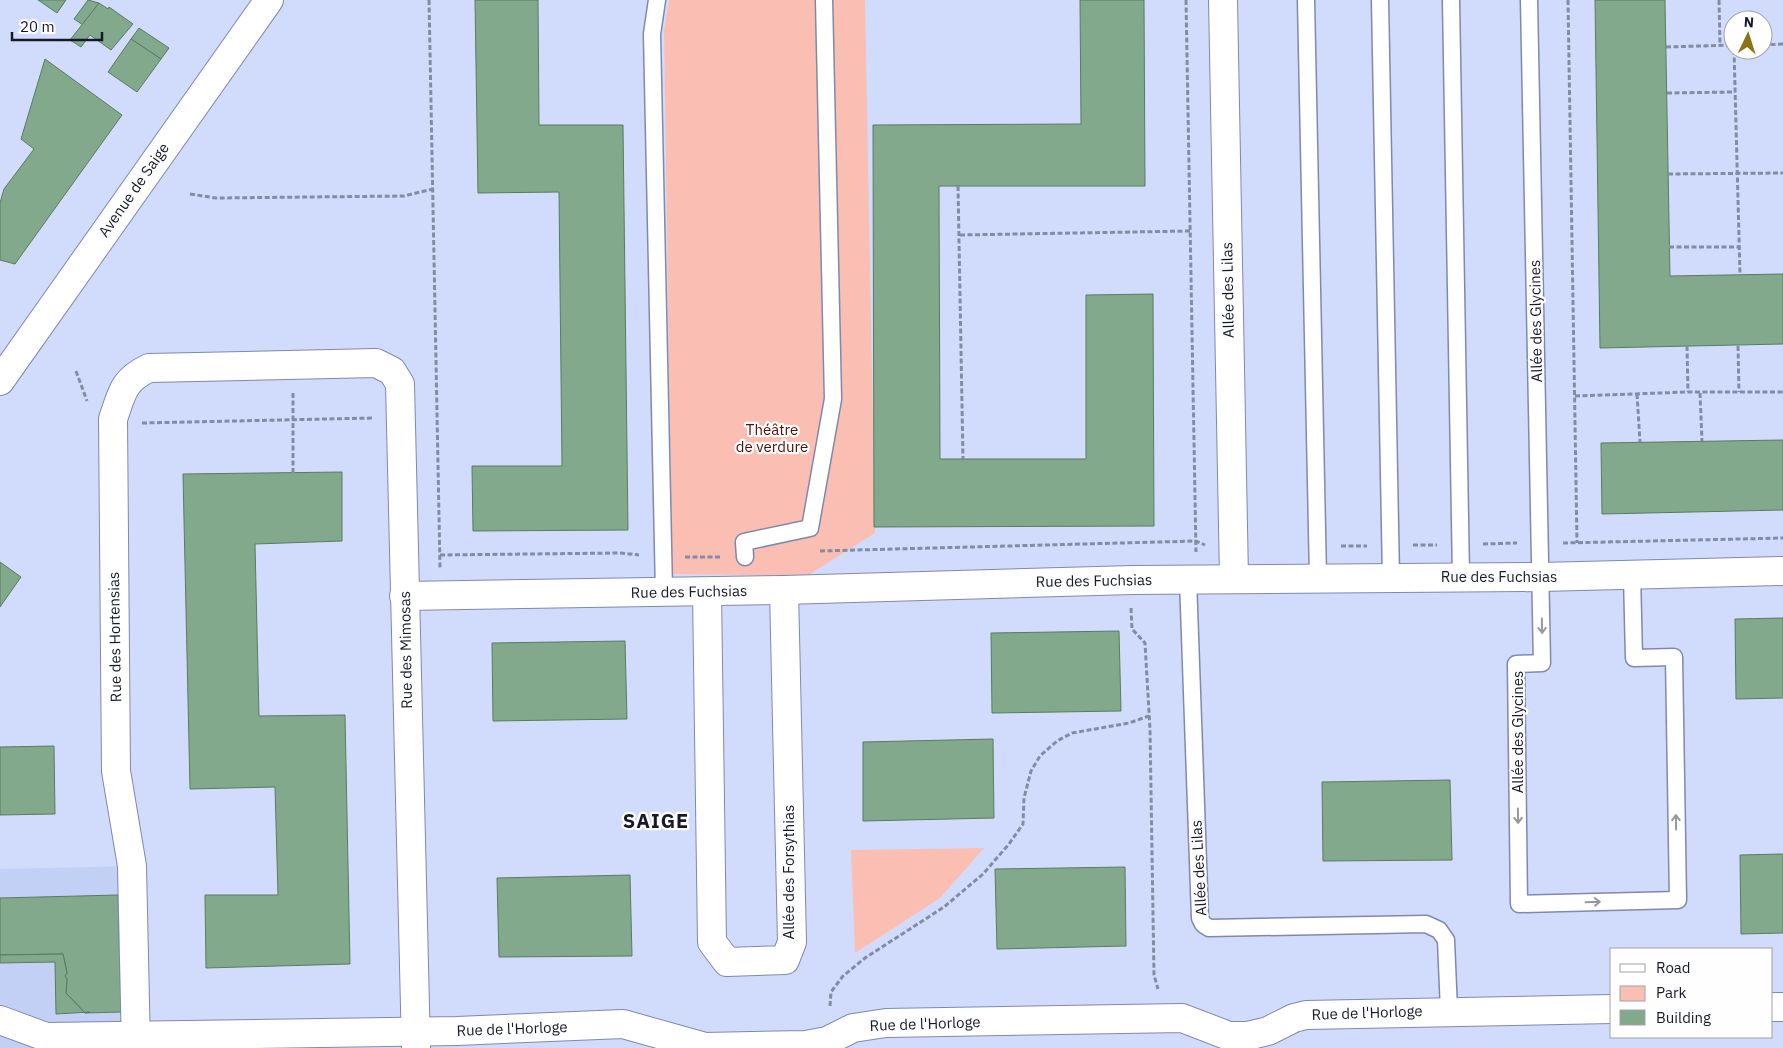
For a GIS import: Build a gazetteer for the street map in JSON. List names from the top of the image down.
{
  "streets": {
    "street": [
      "Avenue de Saige",
      "Allée des Lilas",
      "Rue des Fuchsias",
      "Rue des Hortensias",
      "Rue des Mimosas",
      "Allée des Forsythias",
      "Rue de l'Horloge"
    ],
    "lane": ["Allée des Glycines"]
  },
  "crossings": [
    ["Allée des Lilas", "Rue des Fuchsias"],
    ["Allée des Lilas", "Rue de l'Horloge"],
    ["Allée des Glycines", "Rue des Fuchsias"],
    ["Rue des Fuchsias", "Rue des Mimosas"],
    ["Rue des Fuchsias", "Allée des Forsythias"],
    ["Rue des Hortensias", "Rue des Mimosas"],
    ["Rue des Hortensias", "Rue de l'Horloge"],
    ["Rue des Mimosas", "Rue de l'Horloge"]
  ],
  "districts": ["SAIGE"],
  "parks": ["Théâtre de verdure"],
  "legend": ["Road", "Park", "Building"],
  "scale_bar": "20 m",
  "north": "top"
}
